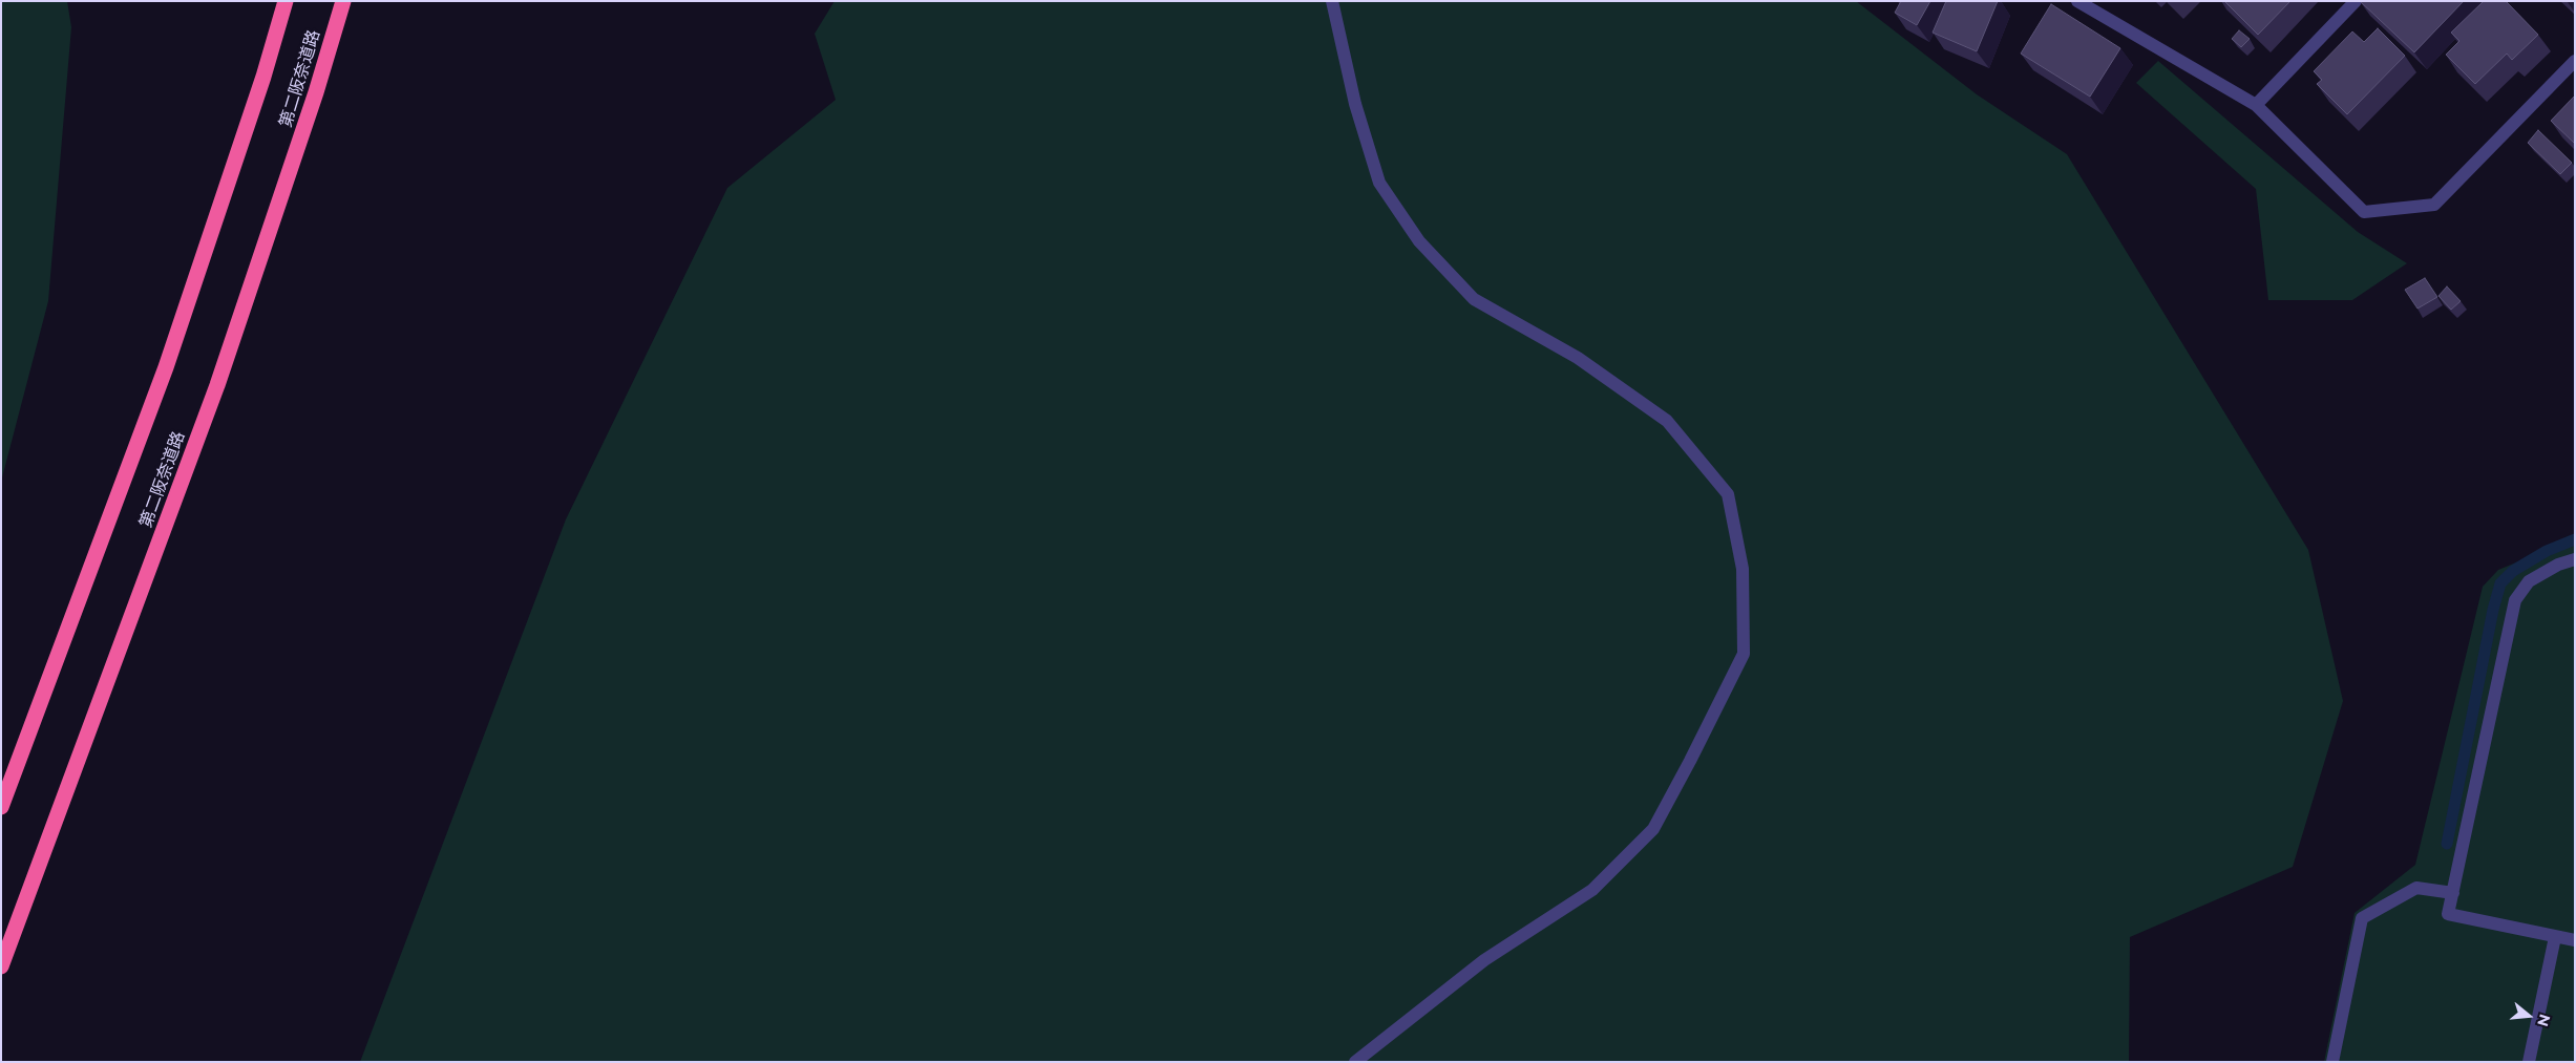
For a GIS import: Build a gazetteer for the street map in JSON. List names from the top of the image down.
{
  "streets": {
    "highway": ["第二阪奈道路"]
  },
  "north": "right"
}
